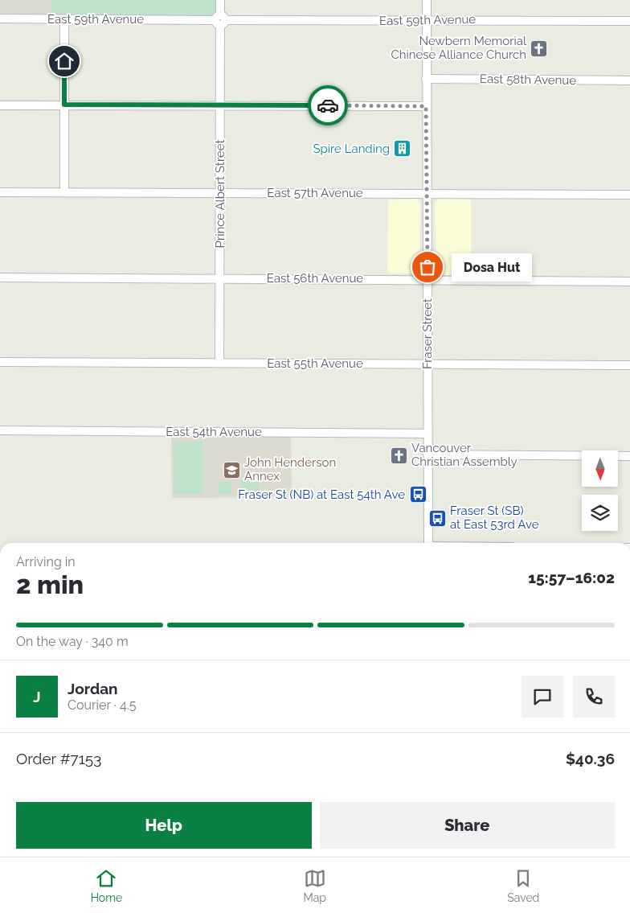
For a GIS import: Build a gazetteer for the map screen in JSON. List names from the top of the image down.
{
  "streets": {
    "street": [
      "East 59th Avenue",
      "East 58th Avenue",
      "East 57th Avenue",
      "Prince Albert Street",
      "East 56th Avenue",
      "Fraser Street",
      "East 55th Avenue",
      "East 54th Avenue"
    ]
  },
  "crossings": [
    ["East 59th Avenue", "Prince Albert Street"],
    ["East 59th Avenue", "Fraser Street"],
    ["East 58th Avenue", "Fraser Street"],
    ["East 57th Avenue", "Prince Albert Street"],
    ["East 57th Avenue", "Fraser Street"],
    ["Prince Albert Street", "East 56th Avenue"],
    ["Prince Albert Street", "East 55th Avenue"],
    ["East 56th Avenue", "Fraser Street"],
    ["Fraser Street", "East 55th Avenue"],
    ["Fraser Street", "East 54th Avenue"]
  ],
  "places": {
    "church": ["Newbern Memorial Chinese Alliance Church", "Vancouver Christian Assembly"],
    "building": ["Spire Landing"],
    "other": ["Dosa Hut"],
    "school or university": ["John Henderson Annex"],
    "bus stop": ["Fraser St (NB) at East 54th Ave", "Fraser St (SB) at East 53rd Ave"]
  },
  "north": "bottom",
  "page": {
    "bubble": "Dosa Hut",
    "heading": ["2 min", "Arriving in", "15:57–16:02"],
    "panel": [
      "Jordan",
      "Courier · 4.5",
      "Order #7153",
      "$40.36"
    ],
    "bar": "On the way · 340 m",
    "round": "J",
    "buttons": ["Help", "Share"],
    "tabs": ["Home", "Map", "Saved"]
  }
}
